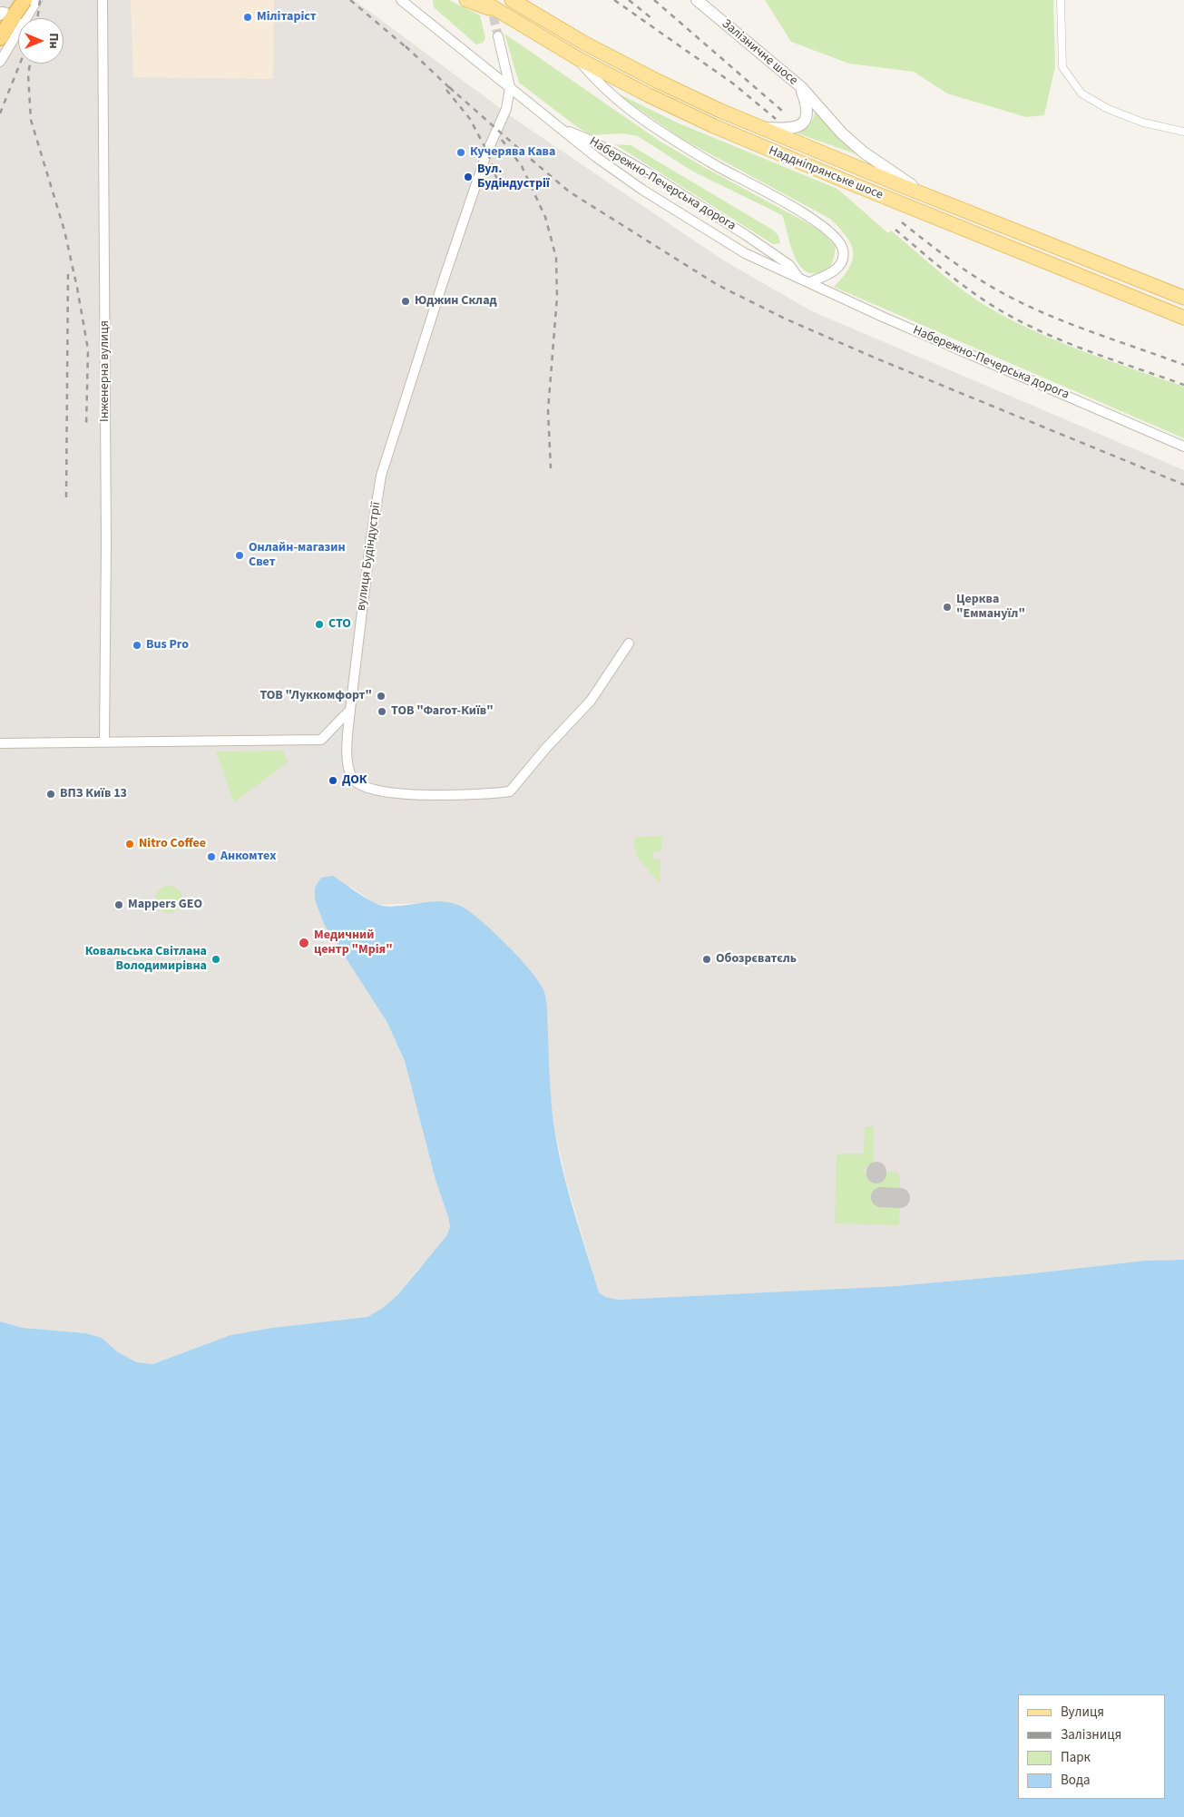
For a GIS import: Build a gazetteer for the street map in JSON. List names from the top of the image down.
{
  "streets": {
    "main road": ["Наддніпрянське шосе"],
    "street": [
      "Залізничне шосе",
      "Набережно-Печерська дорога",
      "Інженерна вулиця",
      "вулиця Будіндустрії"
    ]
  },
  "crossings": [
    ["Залізничне шосе", "Наддніпрянське шосе"],
    ["Набережно-Печерська дорога", "вулиця Будіндустрії"]
  ],
  "places": [
    "Мілітаріст",
    "Кучерява Кава",
    "Вул. Будіндустрії",
    "Юджин Склад",
    "Онлайн-магазин Свет",
    "Церква \"Еммануїл\"",
    "СТО",
    "Bus Pro",
    "ТОВ \"Луккомфорт\"",
    "ТОВ \"Фагот-Київ\"",
    "ДОК",
    "ВПЗ Київ 13",
    "Nitro Coffee",
    "Анкомтех",
    "Mappers GEO",
    "Медичний центр \"Мрія\"",
    "Ковальська Світлана Володимирівна",
    "Обозрєватєль"
  ],
  "legend": [
    "Вулиця",
    "Залізниця",
    "Парк",
    "Вода"
  ],
  "north": "right"
}
